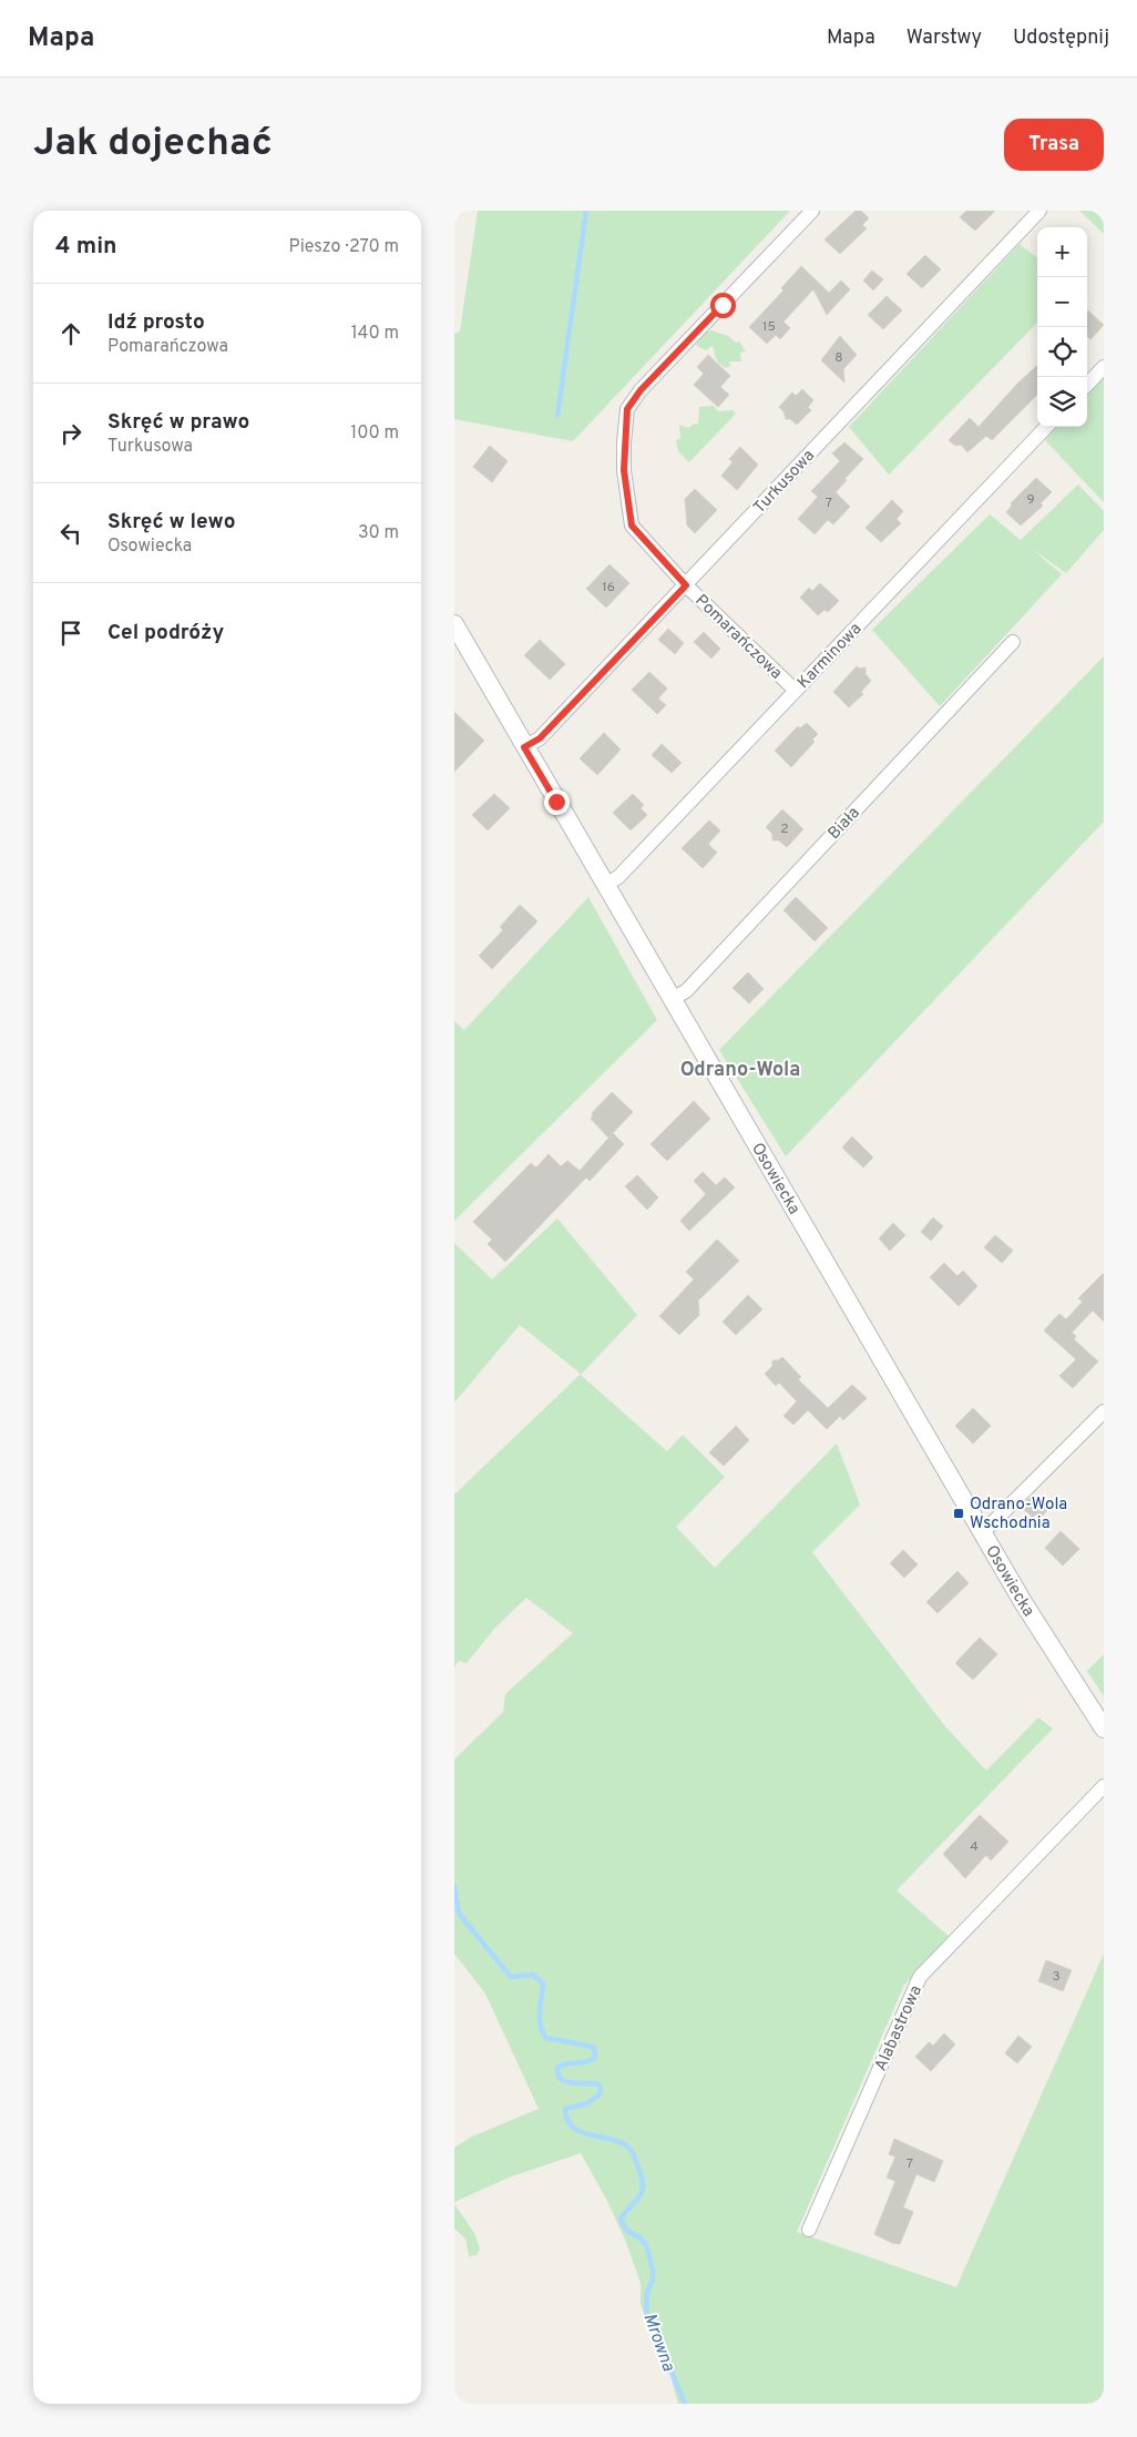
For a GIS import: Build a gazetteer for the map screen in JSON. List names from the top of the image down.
{
  "streets": {
    "street": [
      "Turkusowa",
      "Pomarańczowa",
      "Karminowa",
      "Biała",
      "Osowiecka",
      "Alabastrowa"
    ]
  },
  "crossings": [
    ["Turkusowa", "Pomarańczowa"],
    ["Turkusowa", "Osowiecka"],
    ["Pomarańczowa", "Karminowa"],
    ["Karminowa", "Osowiecka"],
    ["Biała", "Osowiecka"]
  ],
  "districts": ["Odrano-Wola"],
  "water": ["Mrowna"],
  "places": {
    "transit": ["Odrano-Wola Wschodnia"]
  },
  "house_numbers": [
    "15",
    "8",
    "9",
    "7",
    "16",
    "2",
    "4",
    "3",
    "7"
  ],
  "page": {
    "header": "Mapa",
    "nav": ["Mapa", "Warstwy", "Udostępnij"],
    "buttons": "Trasa",
    "title": "Jak dojechać",
    "heading": ["4 min", "Pieszo · 270 m"],
    "map_buttons": ["+", "−"],
    "list": [
      ["Idź prosto", "Pomarańczowa", "140 m"],
      ["Skręć w prawo", "Turkusowa", "100 m"],
      ["Skręć w lewo", "Osowiecka", "30 m"],
      "Cel podróży"
    ]
  }
}
